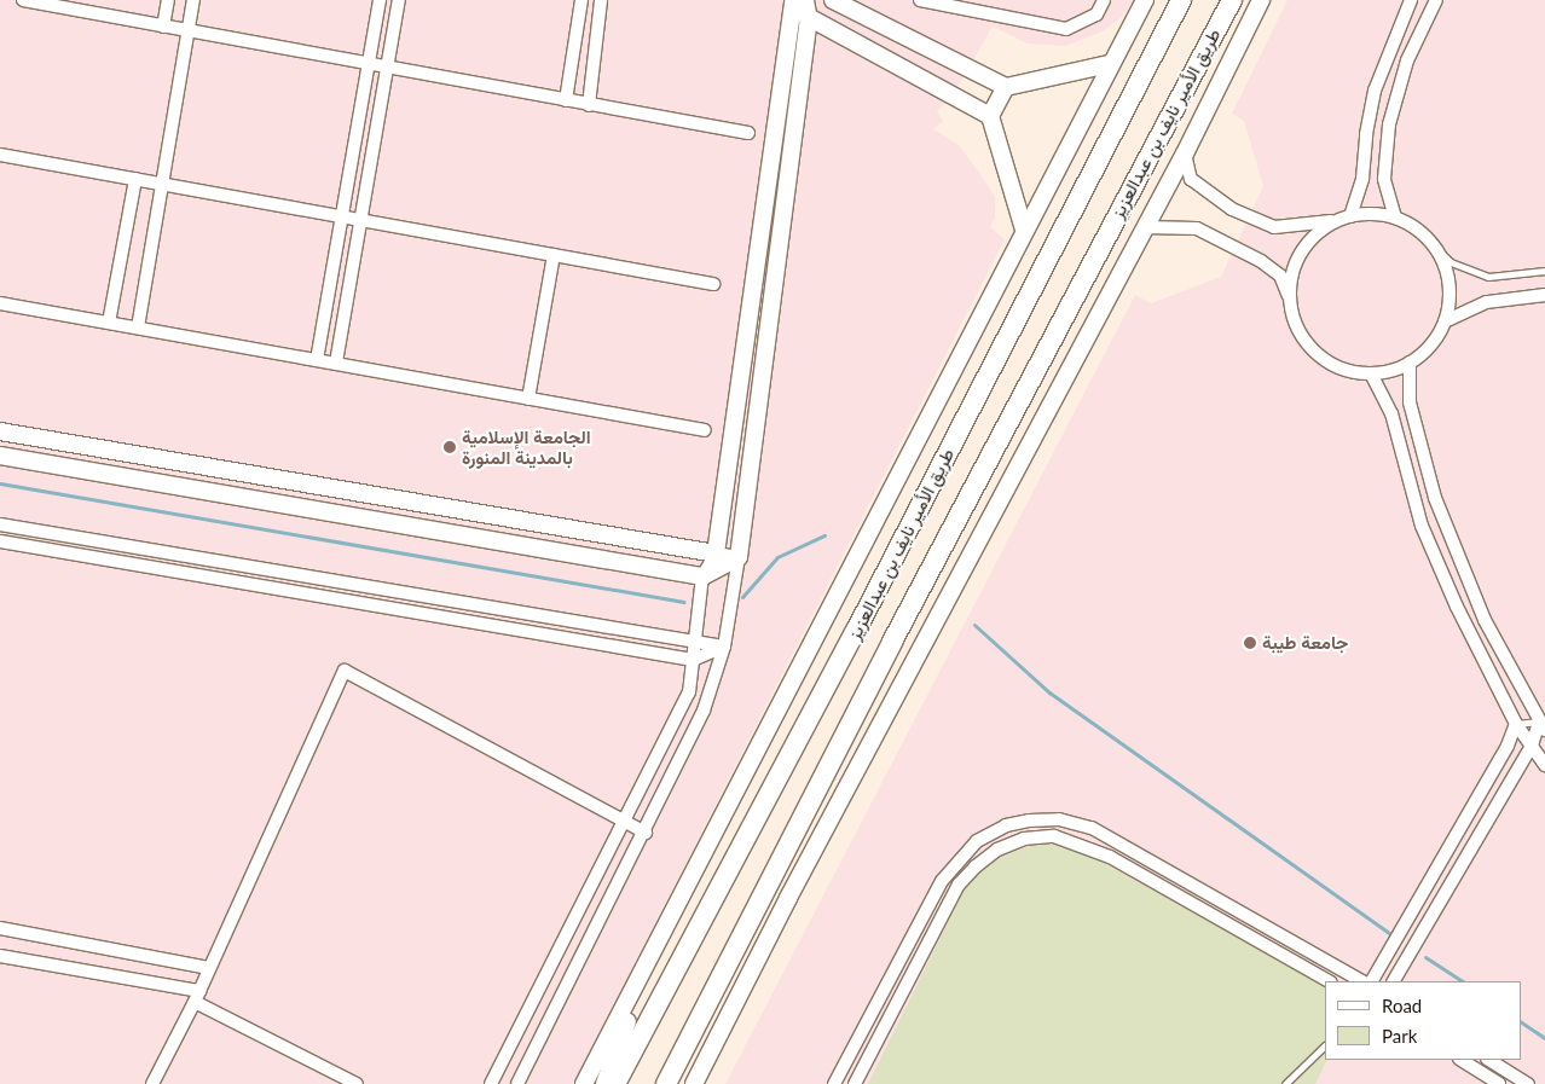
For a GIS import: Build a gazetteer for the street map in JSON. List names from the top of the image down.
{
  "streets": {
    "highway": ["طريق الأمير نايف بن عبدالعزيز"]
  },
  "places": ["الجامعة الإسلامية بالمدينة المنورة", "جامعة طيبة"],
  "legend": ["Road", "Park"]
}
